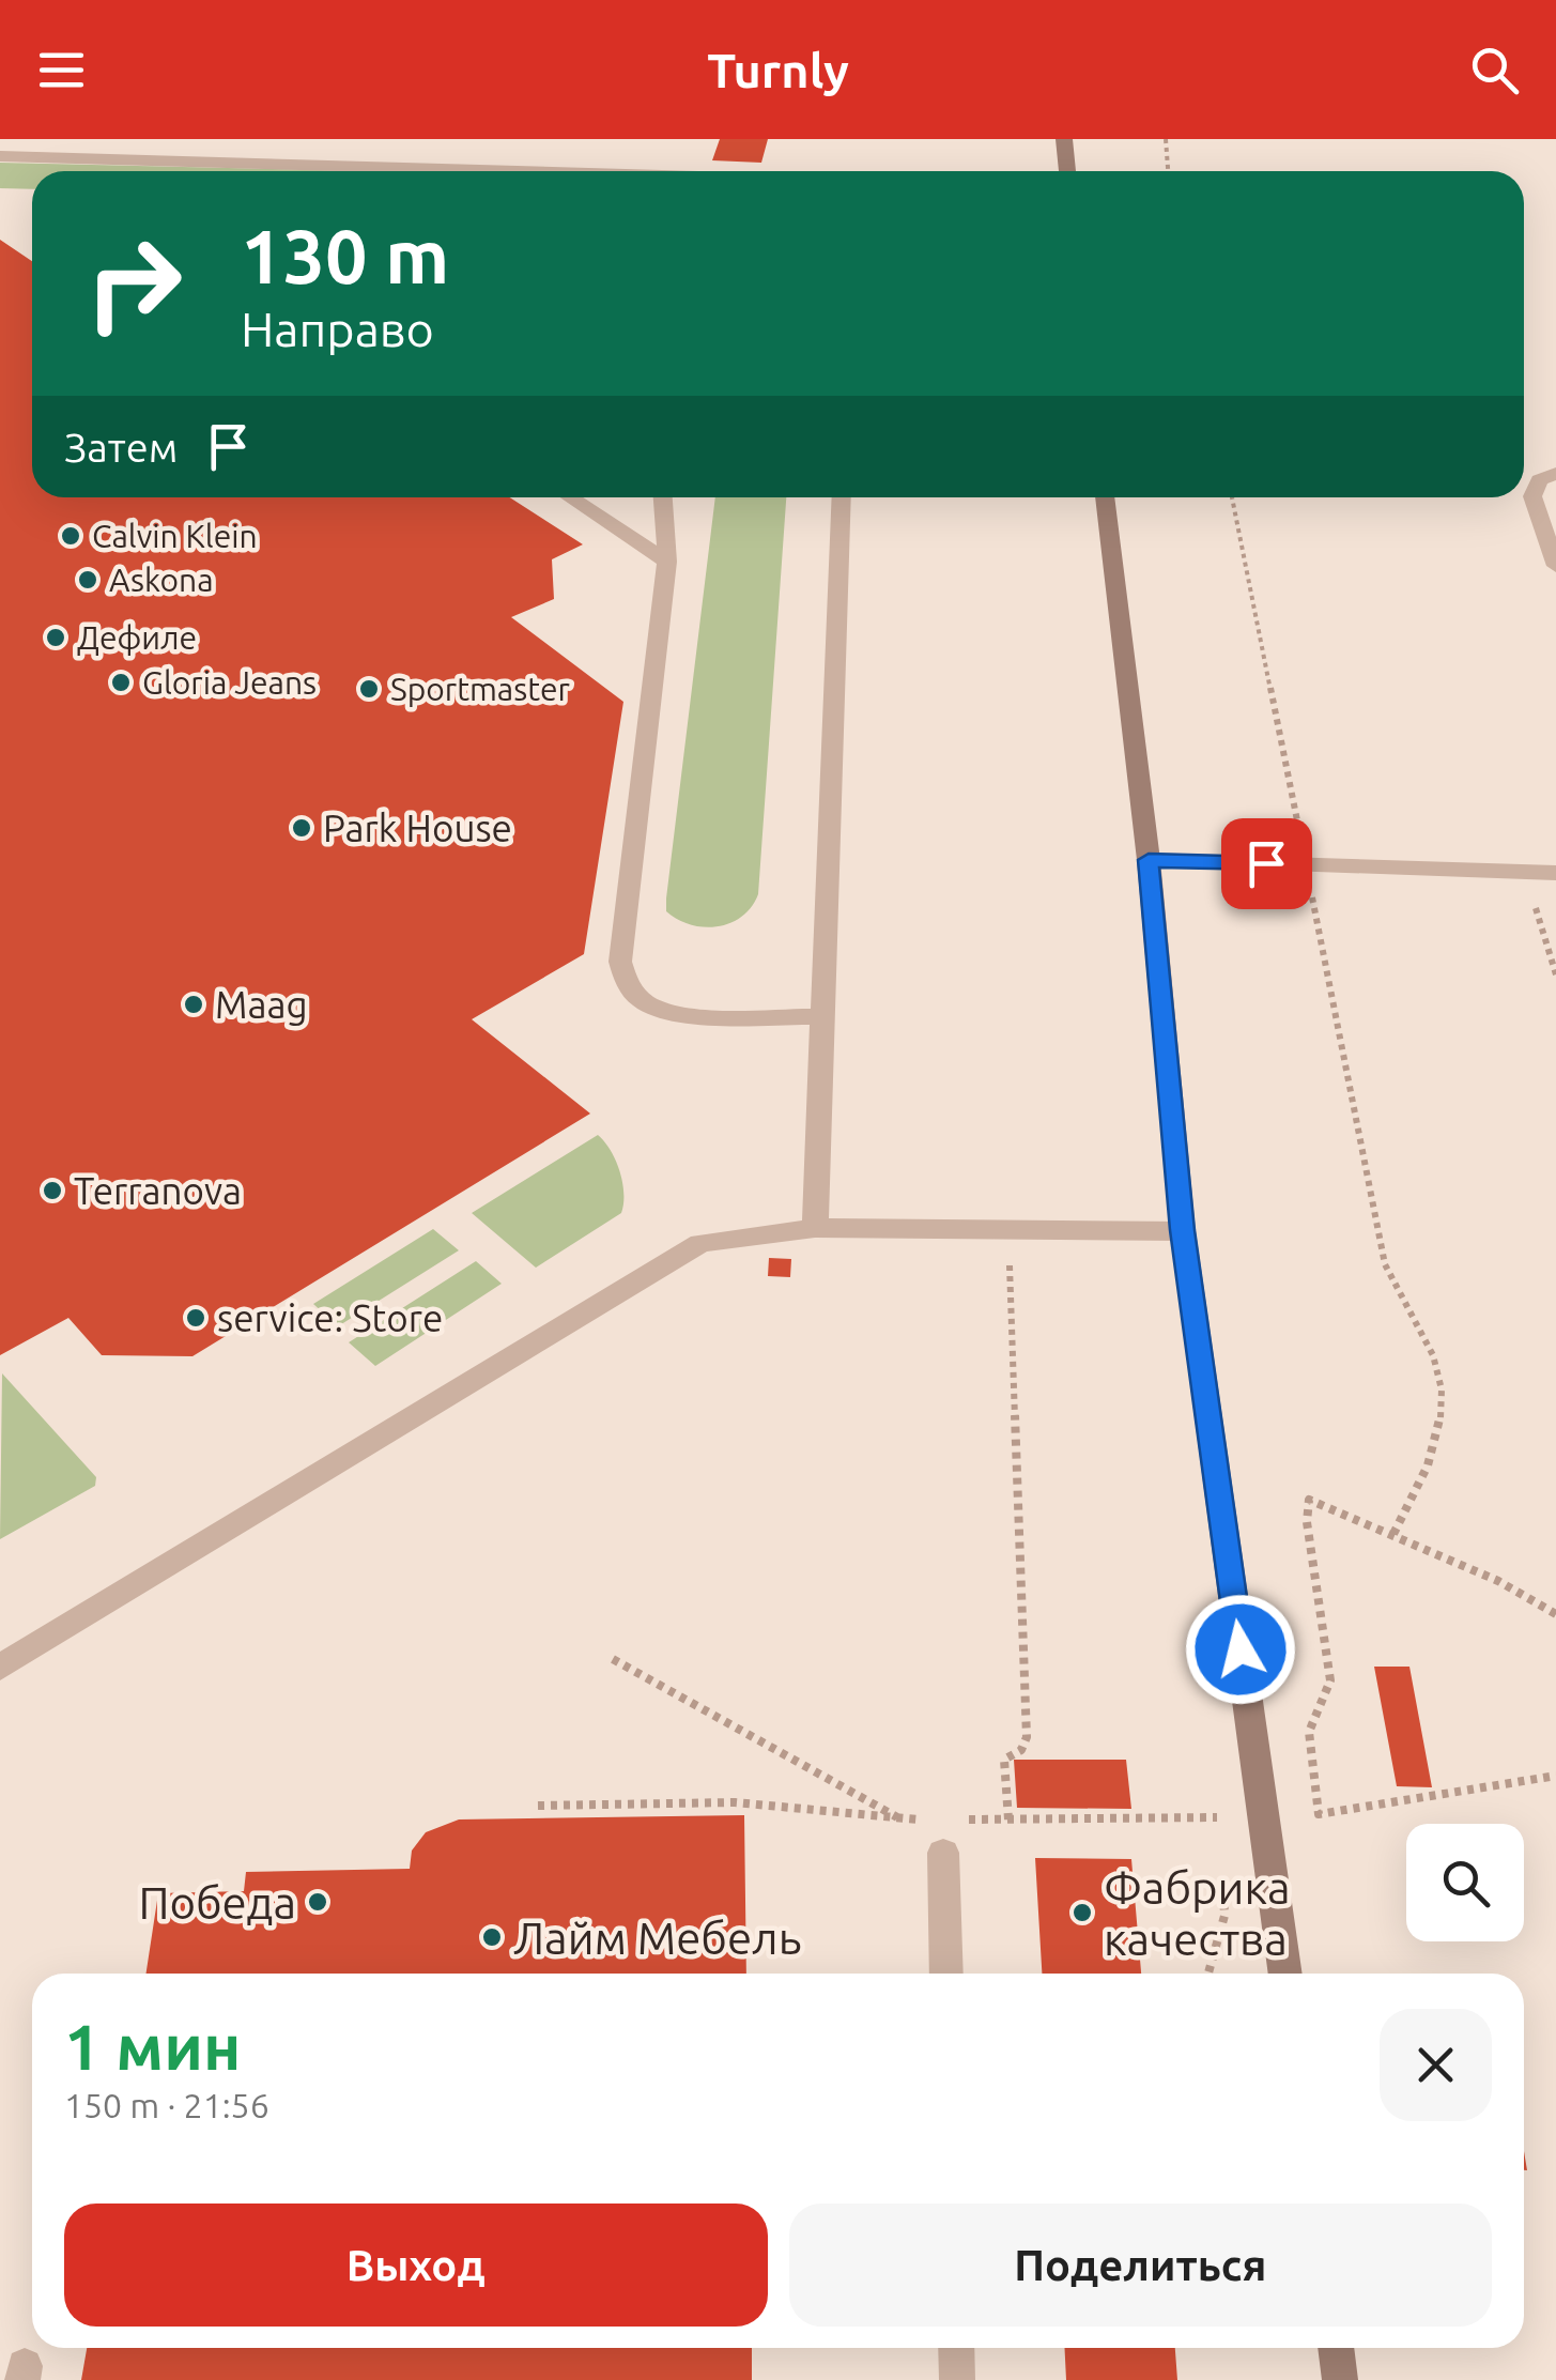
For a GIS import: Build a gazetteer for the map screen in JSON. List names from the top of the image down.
{
  "places": [
    "Calvin Klein",
    "Askona",
    "Дефиле",
    "Gloria Jeans",
    "Sportmaster",
    "Park House",
    "Maag",
    "Terranova",
    "service: Store",
    "Победа",
    "Фабрика качества",
    "Лайм Мебель"
  ],
  "page": {
    "header": "Turnly",
    "turn": ["130 m", "Направо"],
    "then": "Затем",
    "heading": ["1 мин", "150 m · 21:56"],
    "buttons": ["Выход", "Поделиться"]
  }
}
